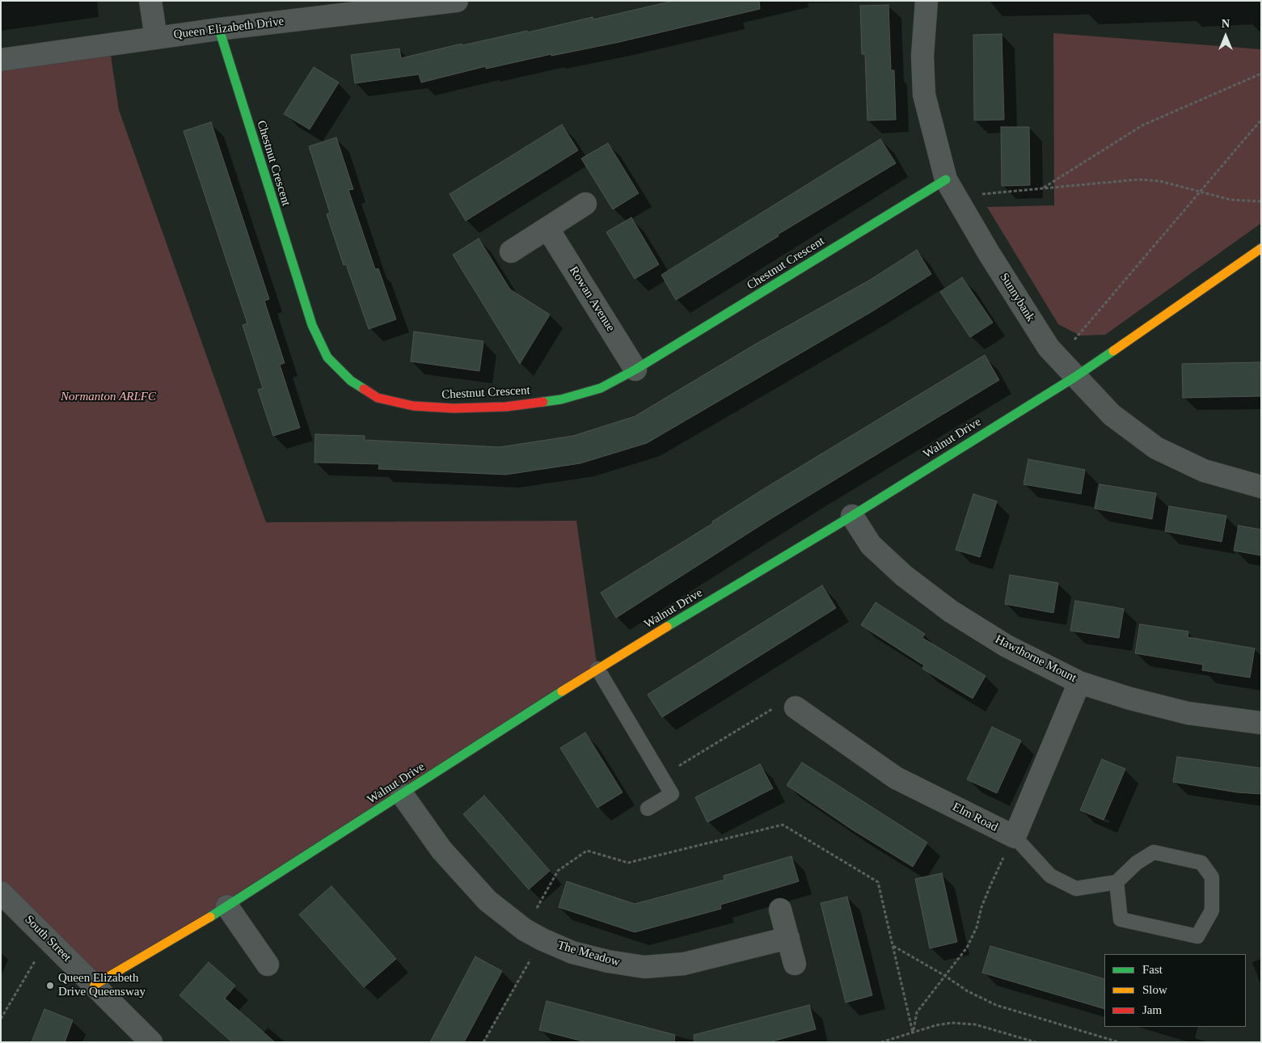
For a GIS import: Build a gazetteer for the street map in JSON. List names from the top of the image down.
{
  "streets": {
    "street": [
      "Queen Elizabeth Drive",
      "Chestnut Crescent",
      "Sunnybank",
      "Rowan Avenue",
      "Walnut Drive",
      "Hawthorne Mount",
      "Elm Road",
      "South Street",
      "The Meadow"
    ]
  },
  "crossings": [
    ["Queen Elizabeth Drive", "Chestnut Crescent"],
    ["Chestnut Crescent", "Sunnybank"],
    ["Chestnut Crescent", "Rowan Avenue"],
    ["Sunnybank", "Walnut Drive"],
    ["Walnut Drive", "Hawthorne Mount"],
    ["Walnut Drive", "South Street"],
    ["Walnut Drive", "The Meadow"]
  ],
  "parks": ["Normanton ARLFC"],
  "places": ["Queen Elizabeth Drive Queensway"],
  "legend": ["Fast", "Slow", "Jam"],
  "north": "top"
}
